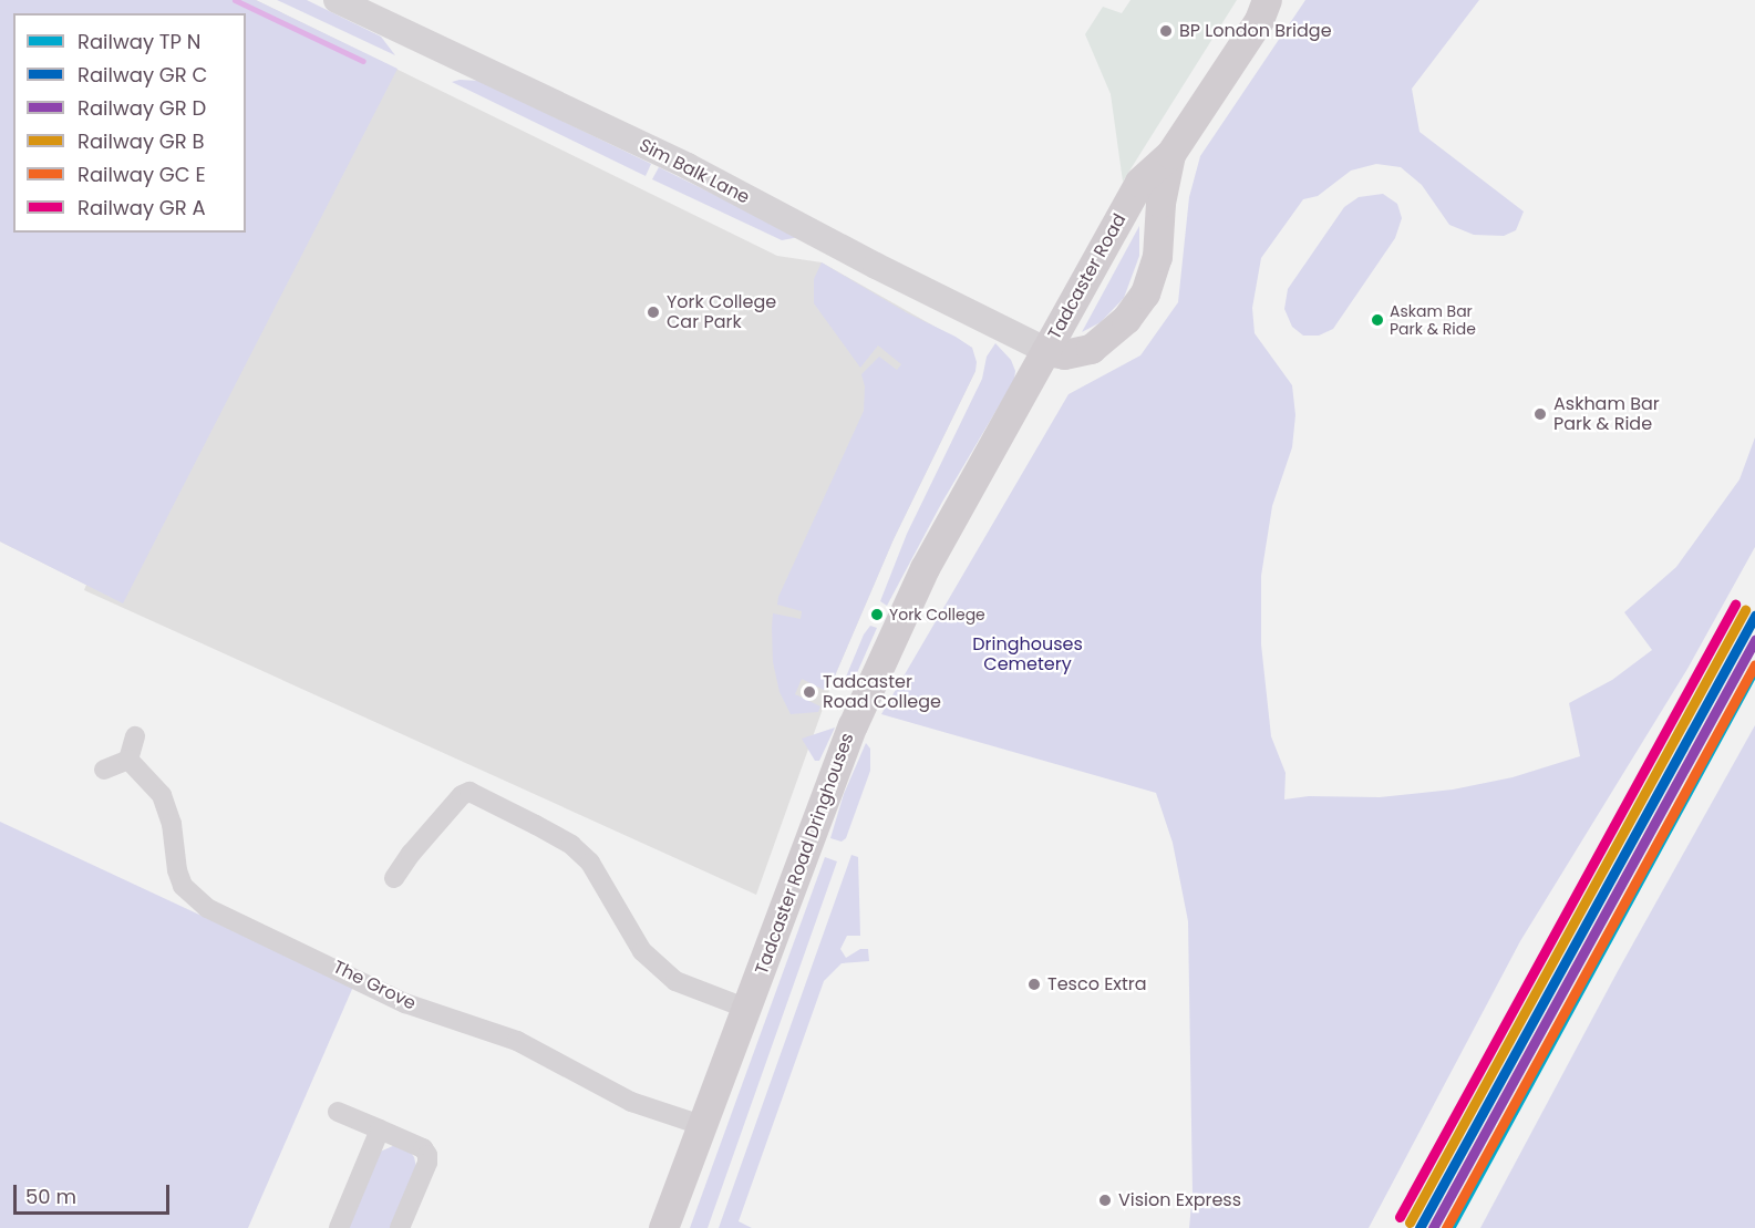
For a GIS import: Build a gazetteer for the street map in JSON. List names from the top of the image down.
{
  "streets": {
    "main road": ["Tadcaster Road", "Tadcaster Road Dringhouses"],
    "street": ["Sim Balk Lane", "The Grove"]
  },
  "crossings": [
    ["Sim Balk Lane", "Tadcaster Road"],
    ["Sim Balk Lane", "Tadcaster Road Dringhouses"],
    ["Tadcaster Road", "Tadcaster Road Dringhouses"],
    ["Tadcaster Road Dringhouses", "The Grove"]
  ],
  "parks": ["Dringhouses Cemetery"],
  "places": [
    "BP London Bridge",
    "York College Car Park",
    "Askam Bar Park & Ride",
    "Askham Bar Park & Ride",
    "York College",
    "Tadcaster Road College",
    "Tesco Extra",
    "Vision Express"
  ],
  "legend": [
    "Railway TP N",
    "Railway GR C",
    "Railway GR D",
    "Railway GR B",
    "Railway GC E",
    "Railway GR A"
  ],
  "scale_bar": "50 m"
}
